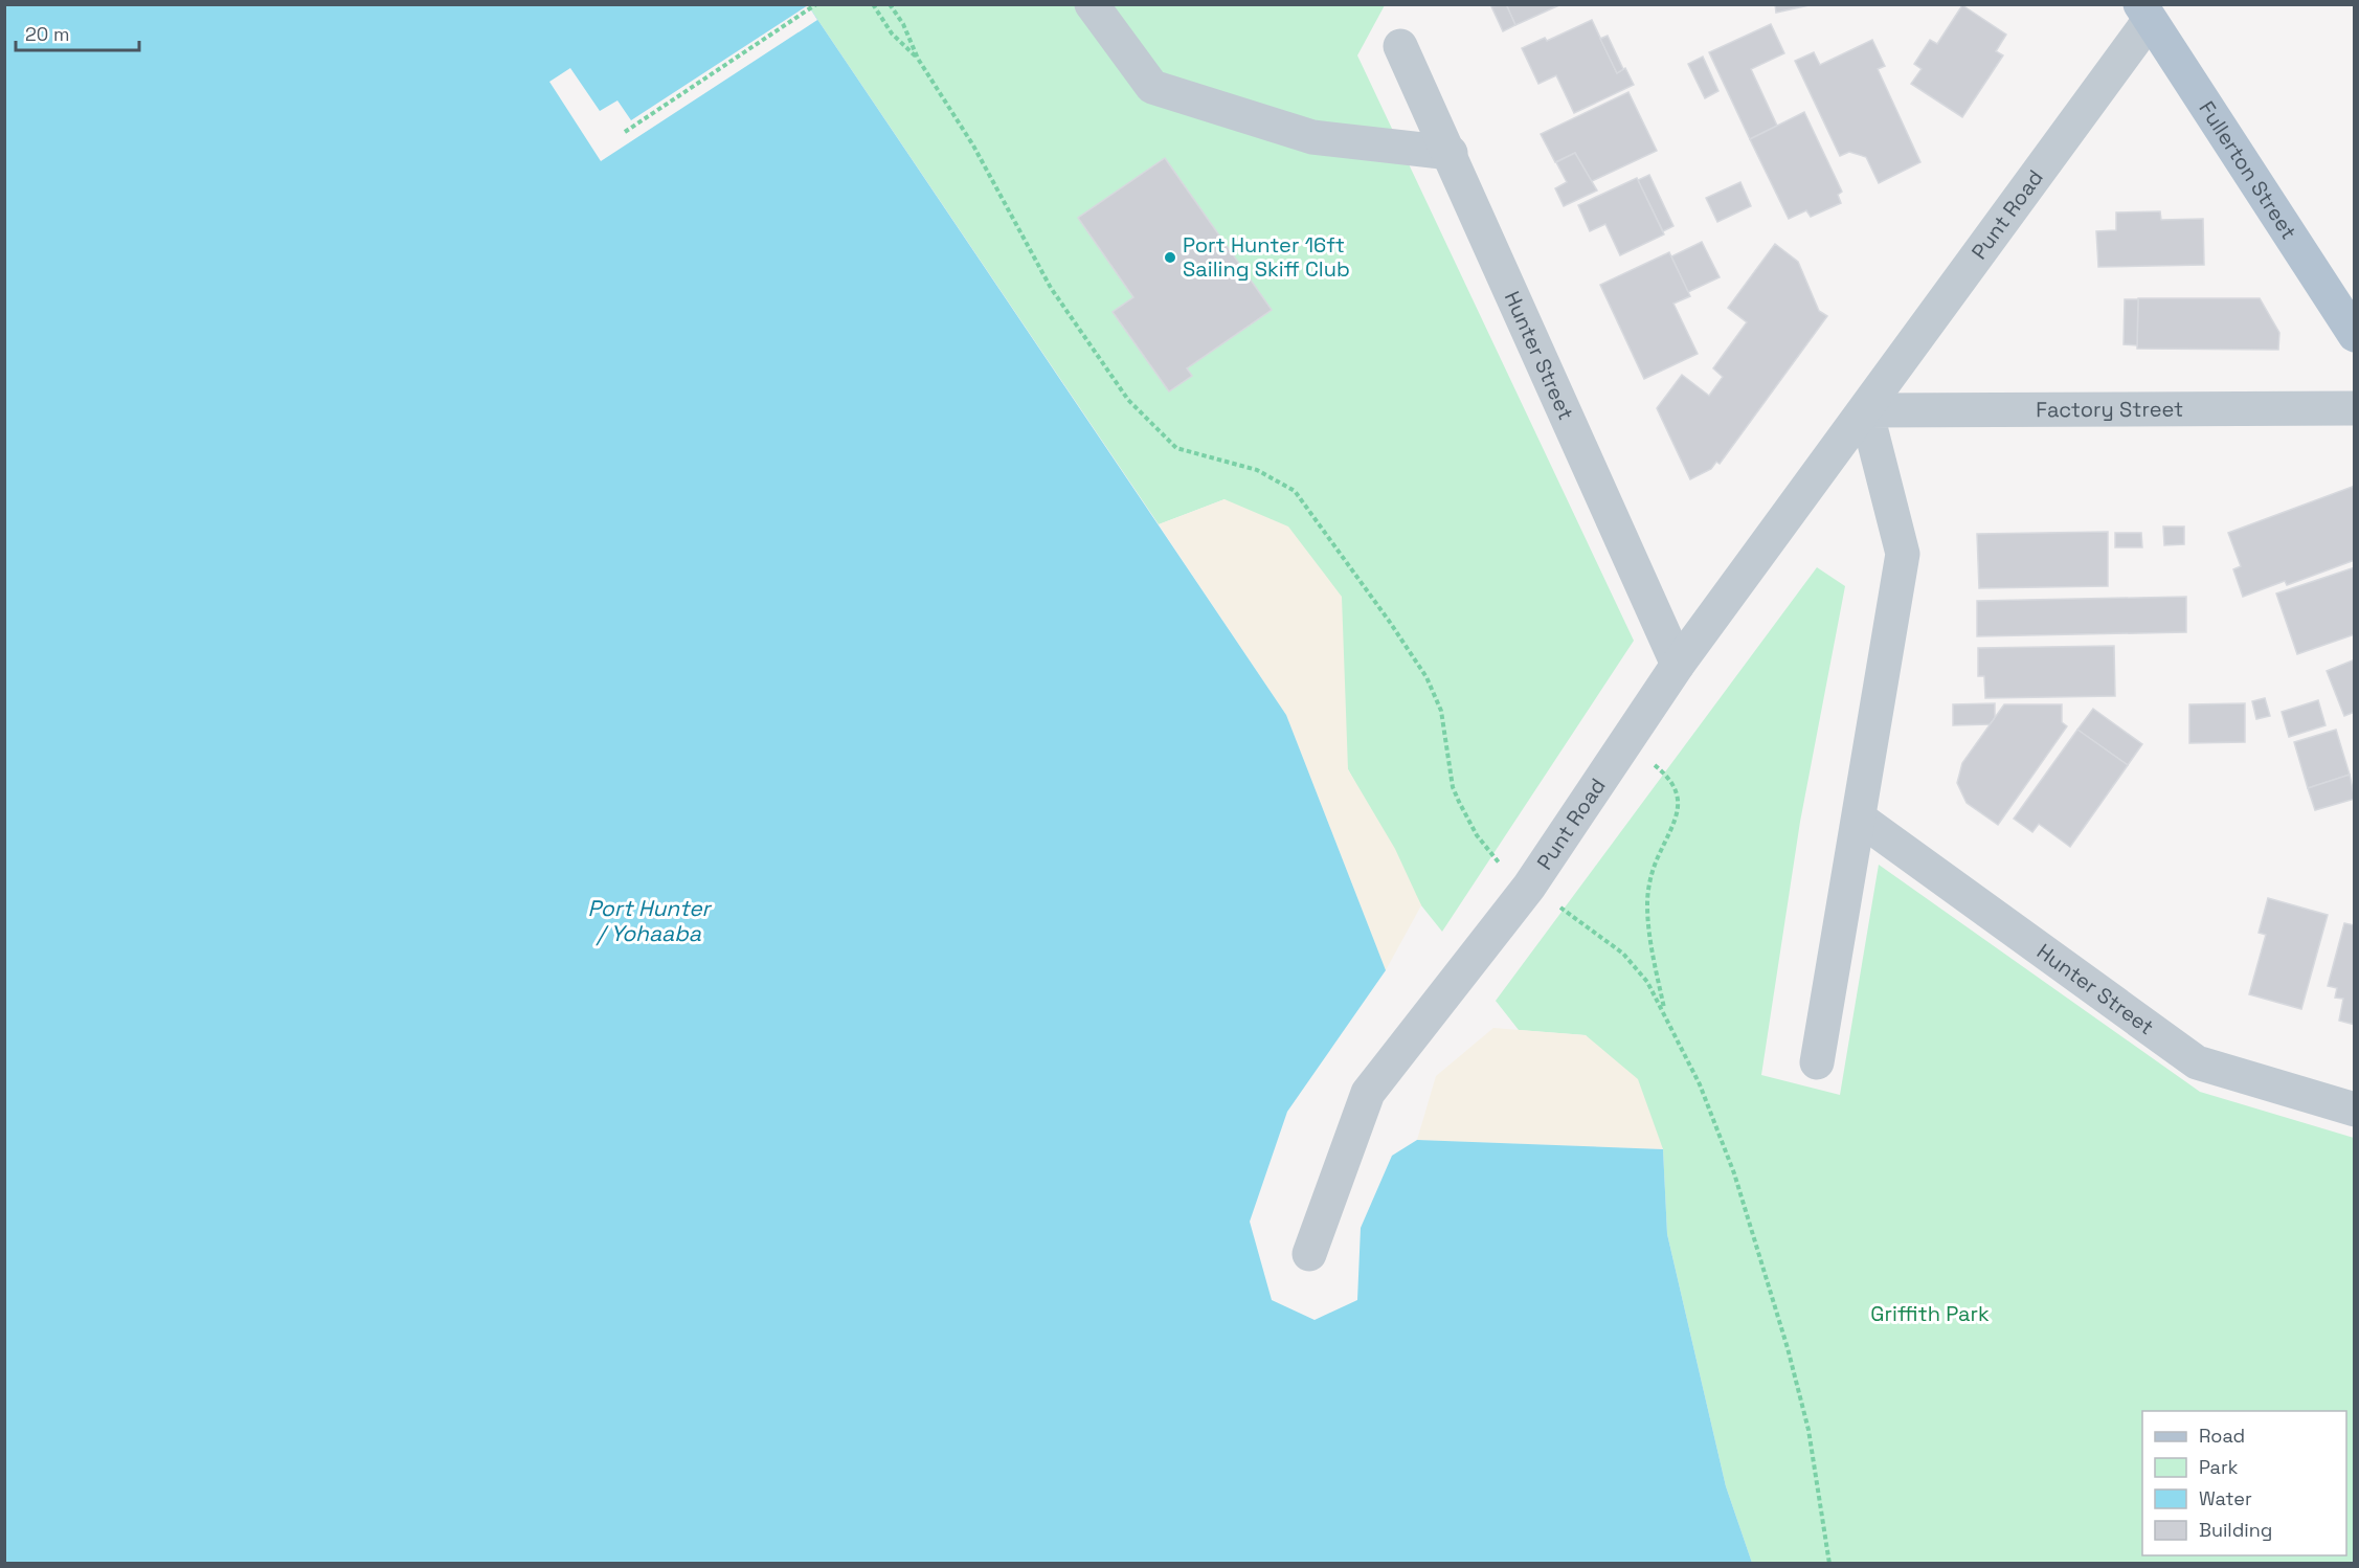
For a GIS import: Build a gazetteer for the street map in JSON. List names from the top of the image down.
{
  "streets": {
    "main road": ["Fullerton Street"],
    "street": ["Punt Road", "Hunter Street", "Factory Street"]
  },
  "crossings": [
    ["Fullerton Street", "Punt Road"],
    ["Punt Road", "Hunter Street"],
    ["Punt Road", "Factory Street"]
  ],
  "water": ["Port Hunter / Yohaaba"],
  "parks": ["Griffith Park"],
  "places": ["Port Hunter 16ft Sailing Skiff Club"],
  "legend": [
    "Road",
    "Park",
    "Water",
    "Building"
  ],
  "scale_bar": "20 m"
}
